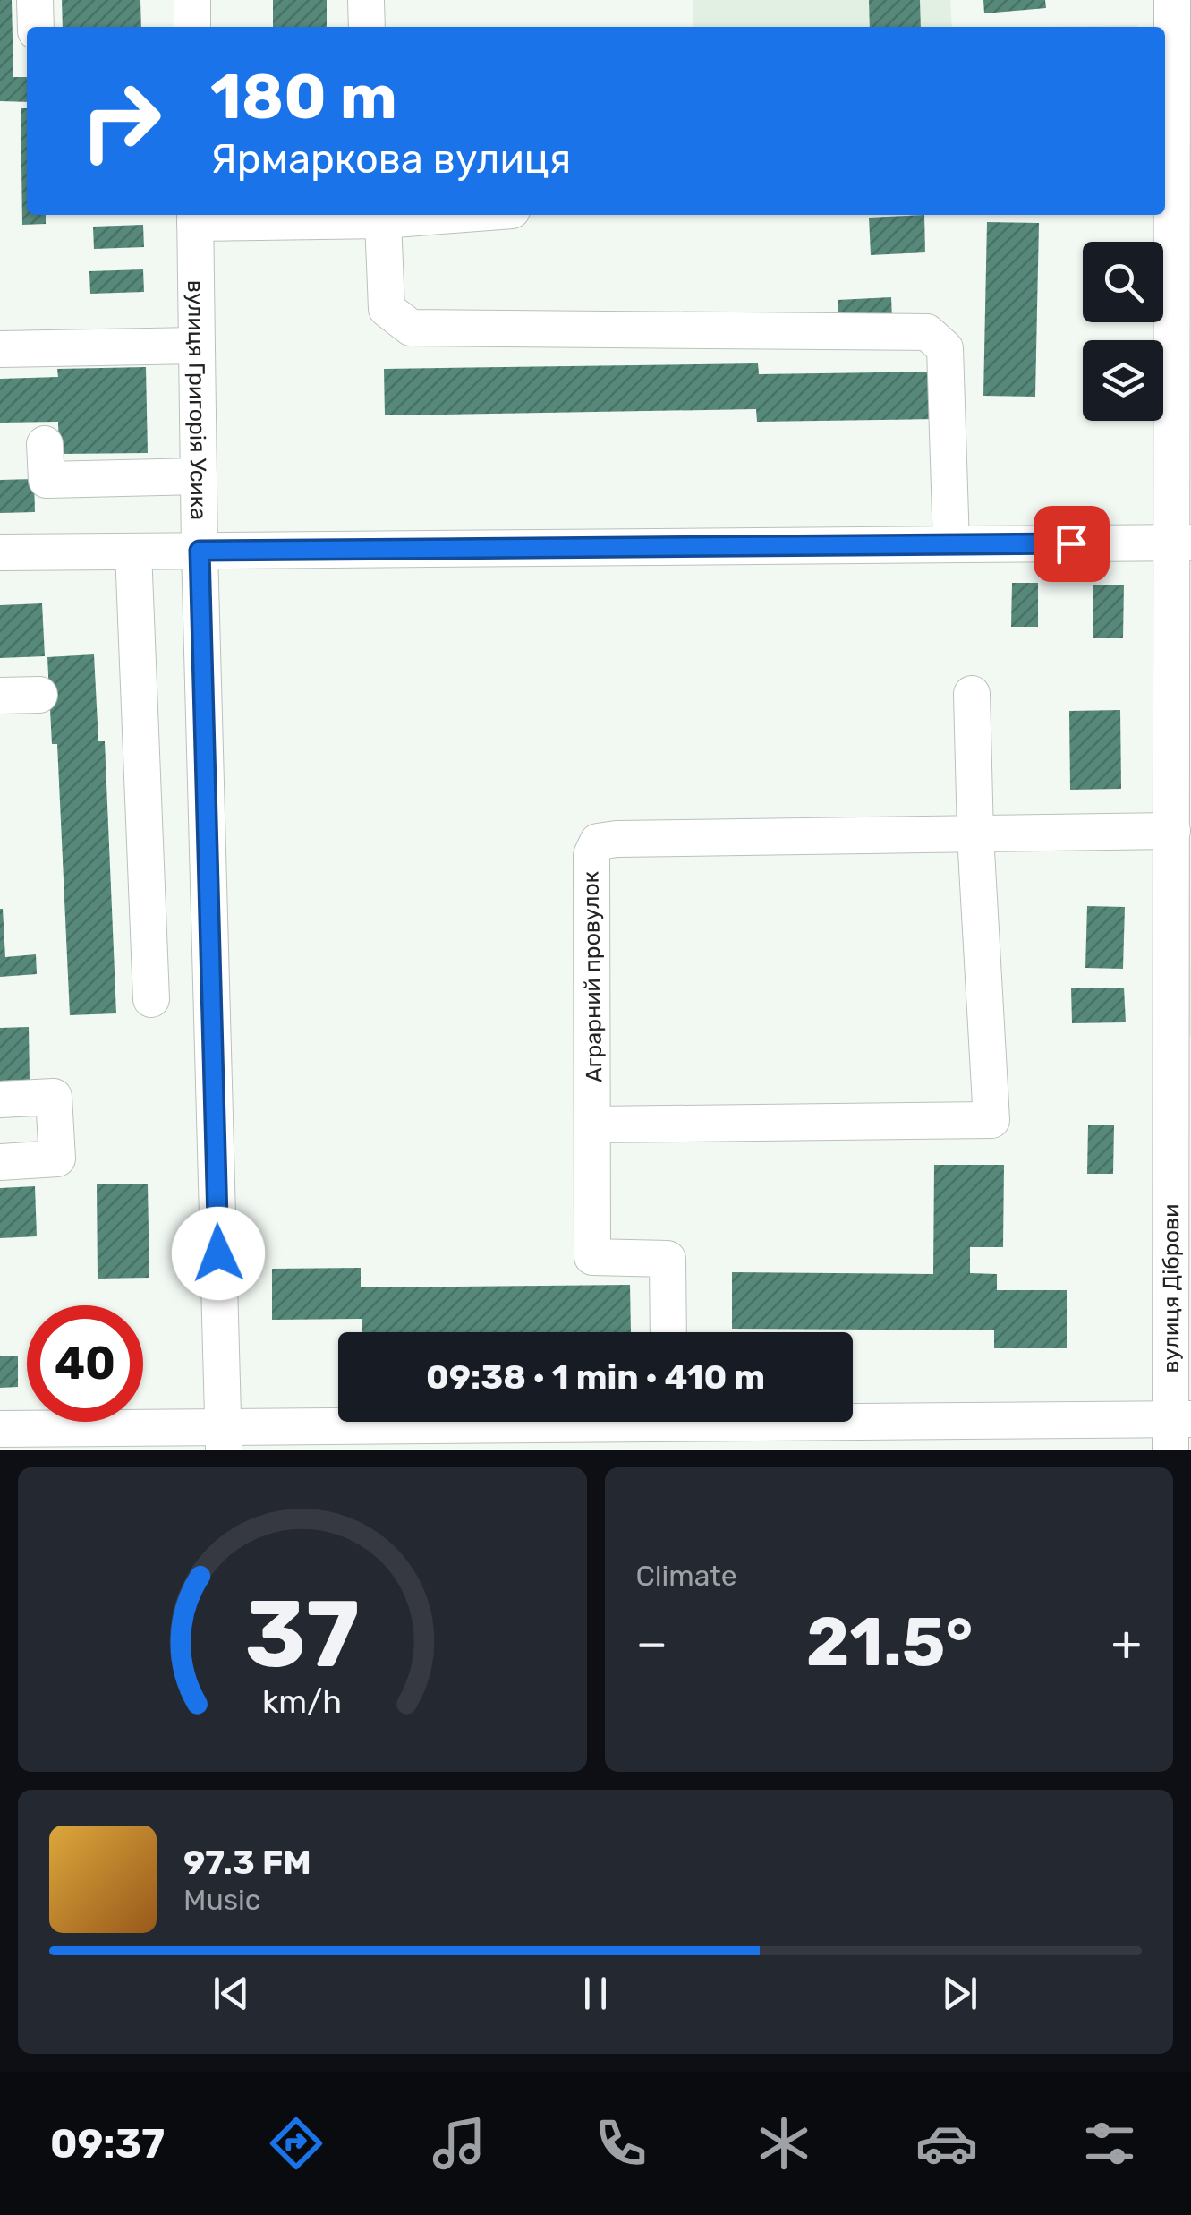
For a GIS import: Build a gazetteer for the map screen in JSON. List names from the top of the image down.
{
  "streets": {
    "street": ["вулиця Григорія Усика", "Аграрний провулок", "вулиця Діброви"]
  },
  "crossings": [
    ["Аграрний провулок", "вулиця Діброви"]
  ],
  "page": {
    "turn": ["180 m", "Ярмаркова вулиця"],
    "limit": "40",
    "trip": "09:38 · 1 min · 410 m",
    "tile": "Climate",
    "heat": ["−", "21.5°", "+"],
    "song": ["97.3 FM", "Music"],
    "tabs": "09:37",
    "gauge": ["37", "km/h"]
  }
}
